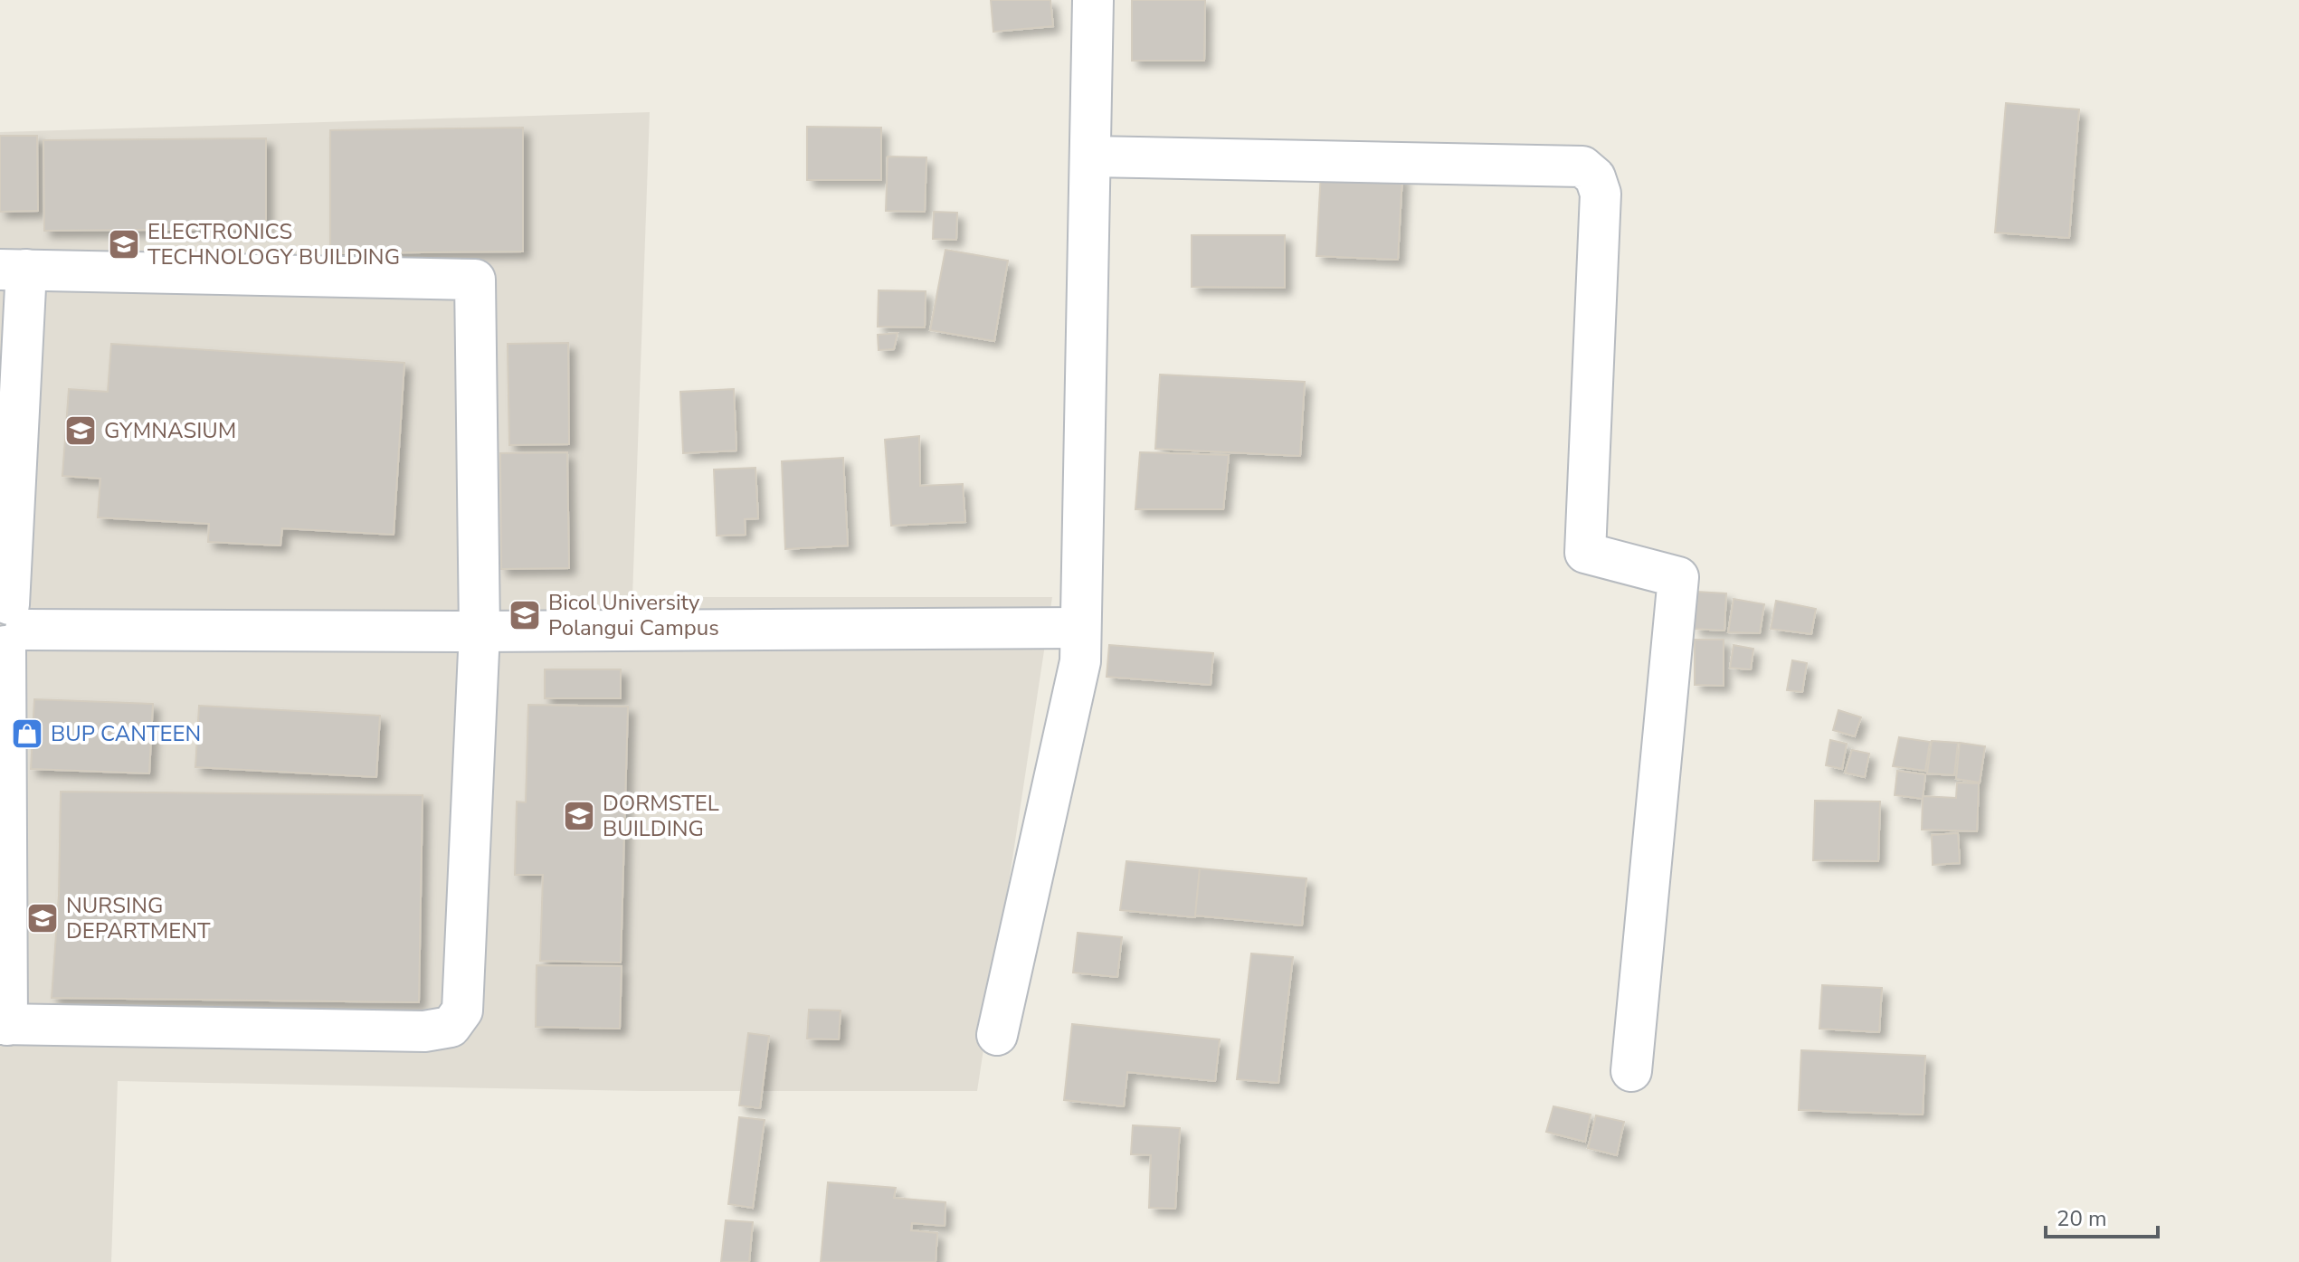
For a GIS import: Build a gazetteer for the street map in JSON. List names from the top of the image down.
{
  "places": {
    "school or university": [
      "ELECTRONICS TECHNOLOGY BUILDING",
      "GYMNASIUM",
      "Bicol University Polangui Campus",
      "DORMSTEL BUILDING",
      "NURSING DEPARTMENT"
    ],
    "shop": ["BUP CANTEEN"]
  },
  "scale_bar": "20 m"
}
